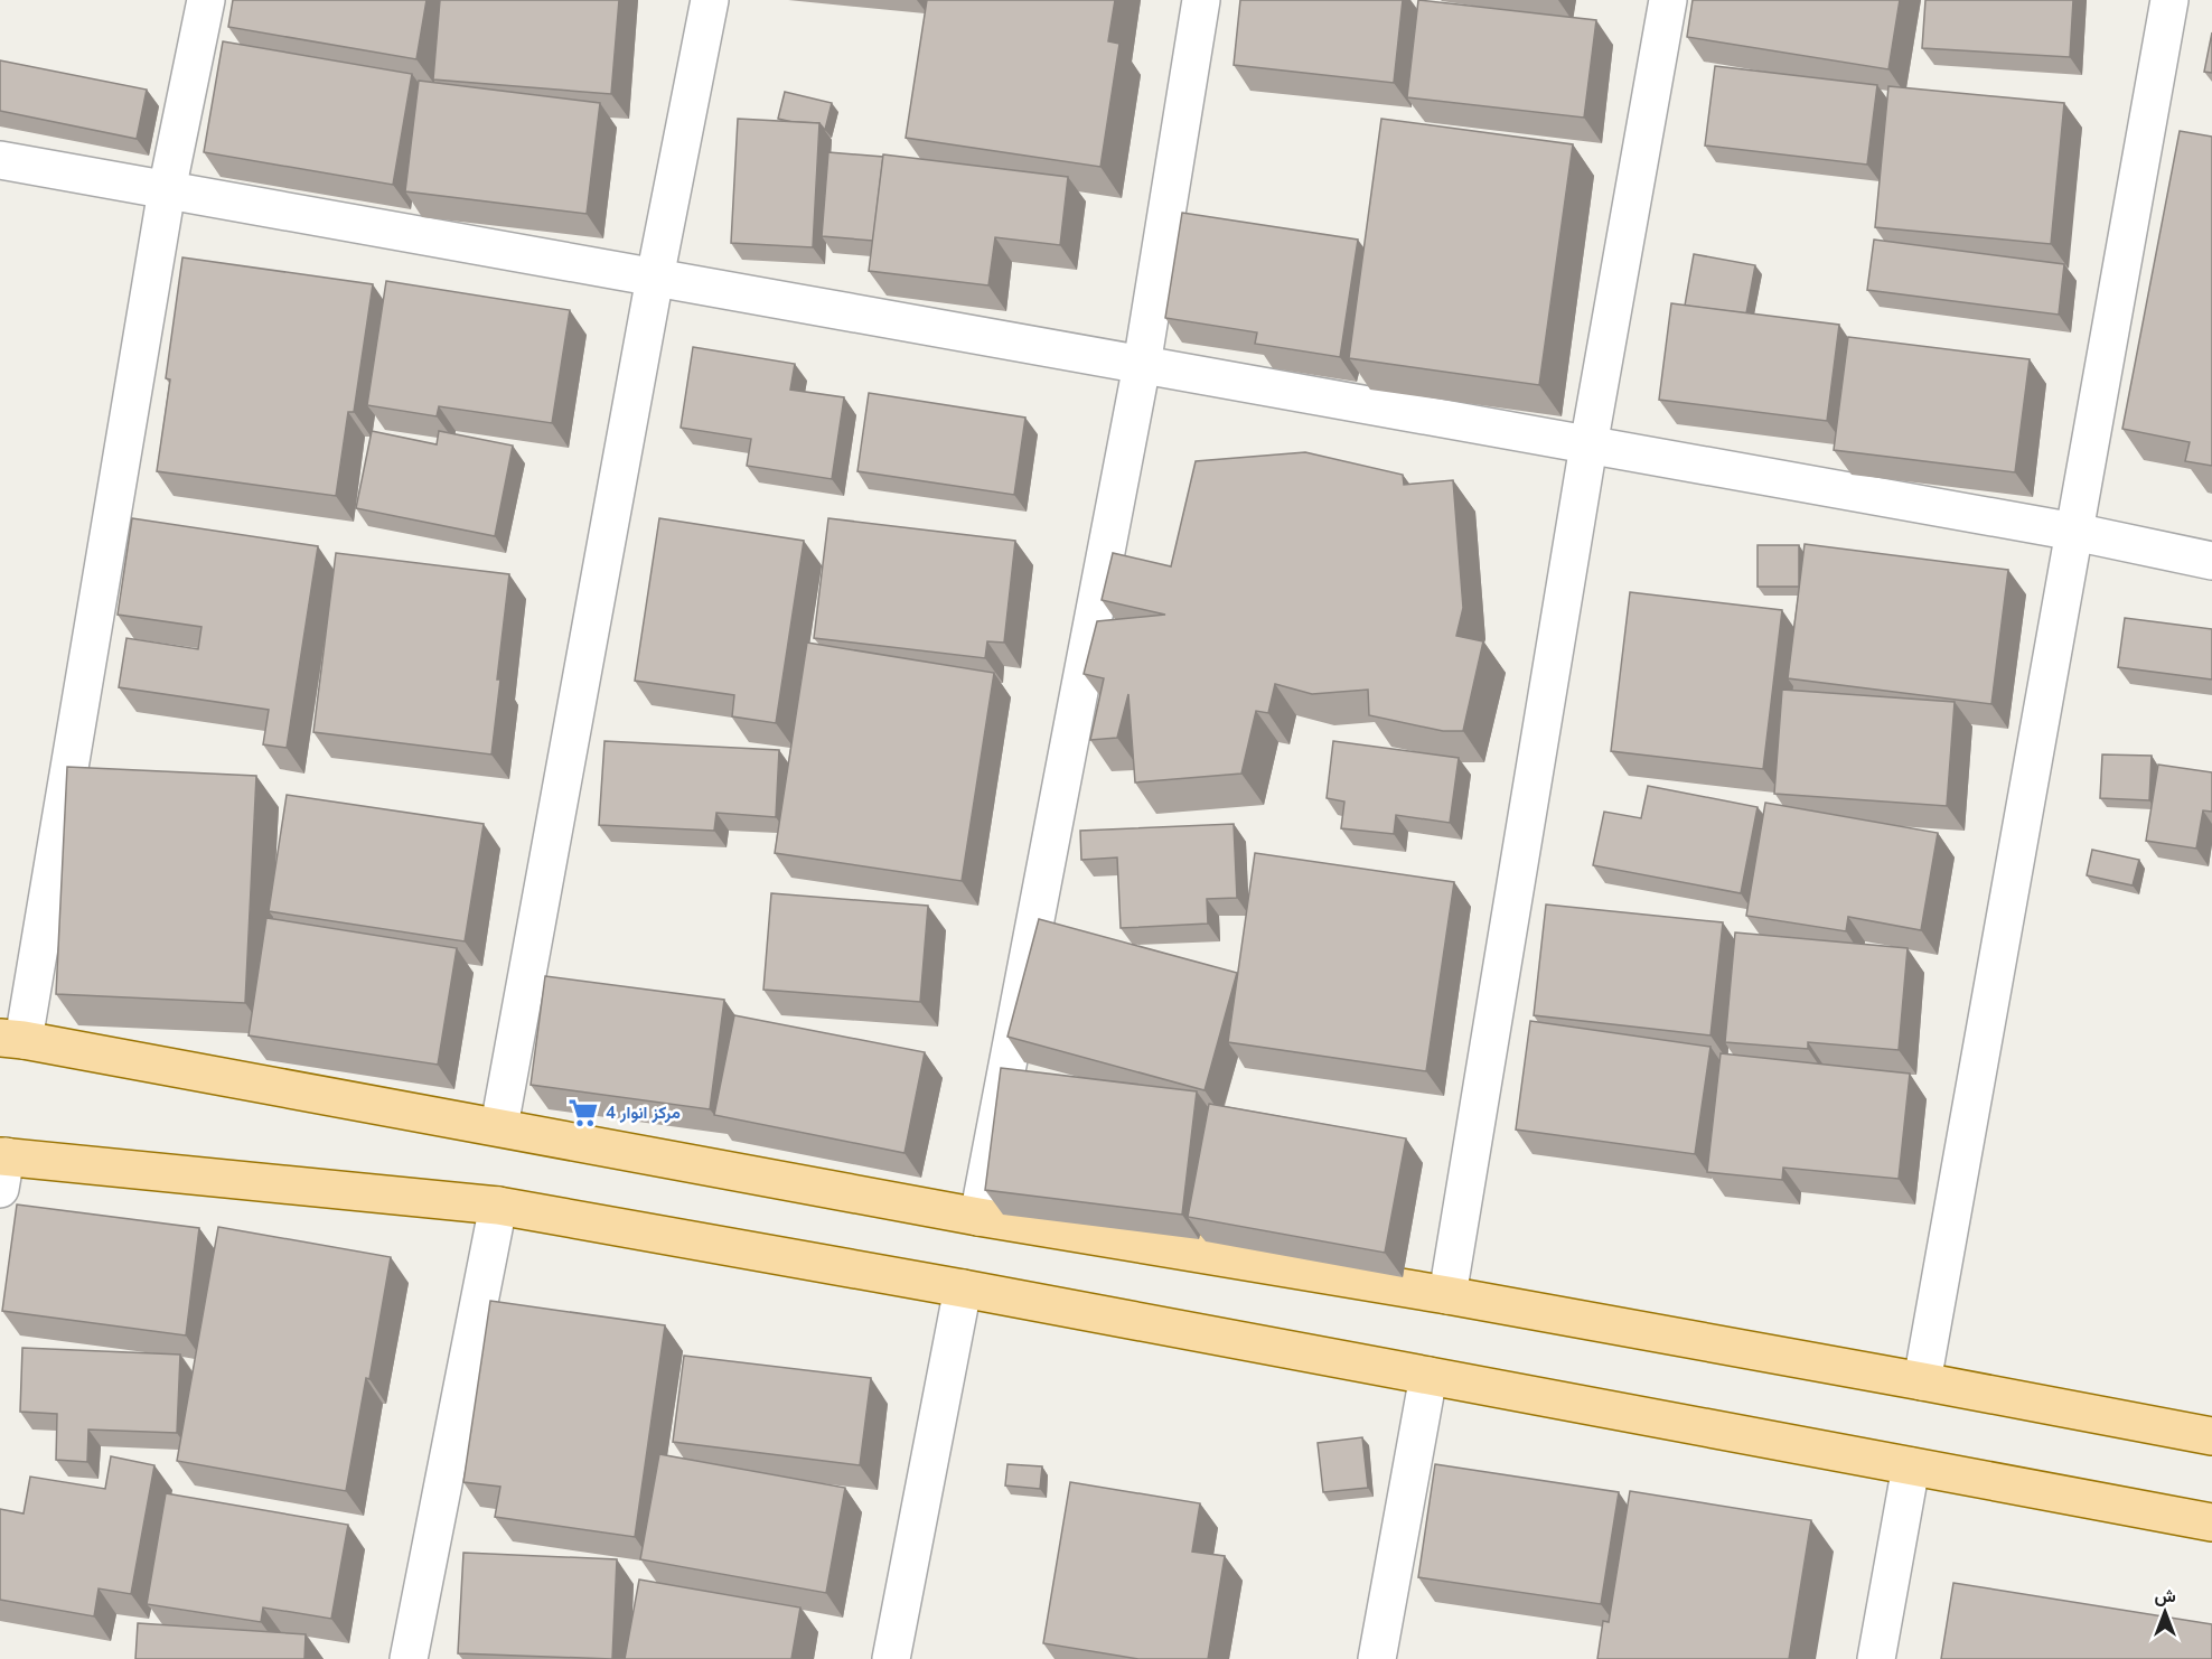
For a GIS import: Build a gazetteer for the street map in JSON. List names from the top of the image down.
{
  "places": {
    "supermarket": ["مركز انوار 4"]
  },
  "north": "top"
}
